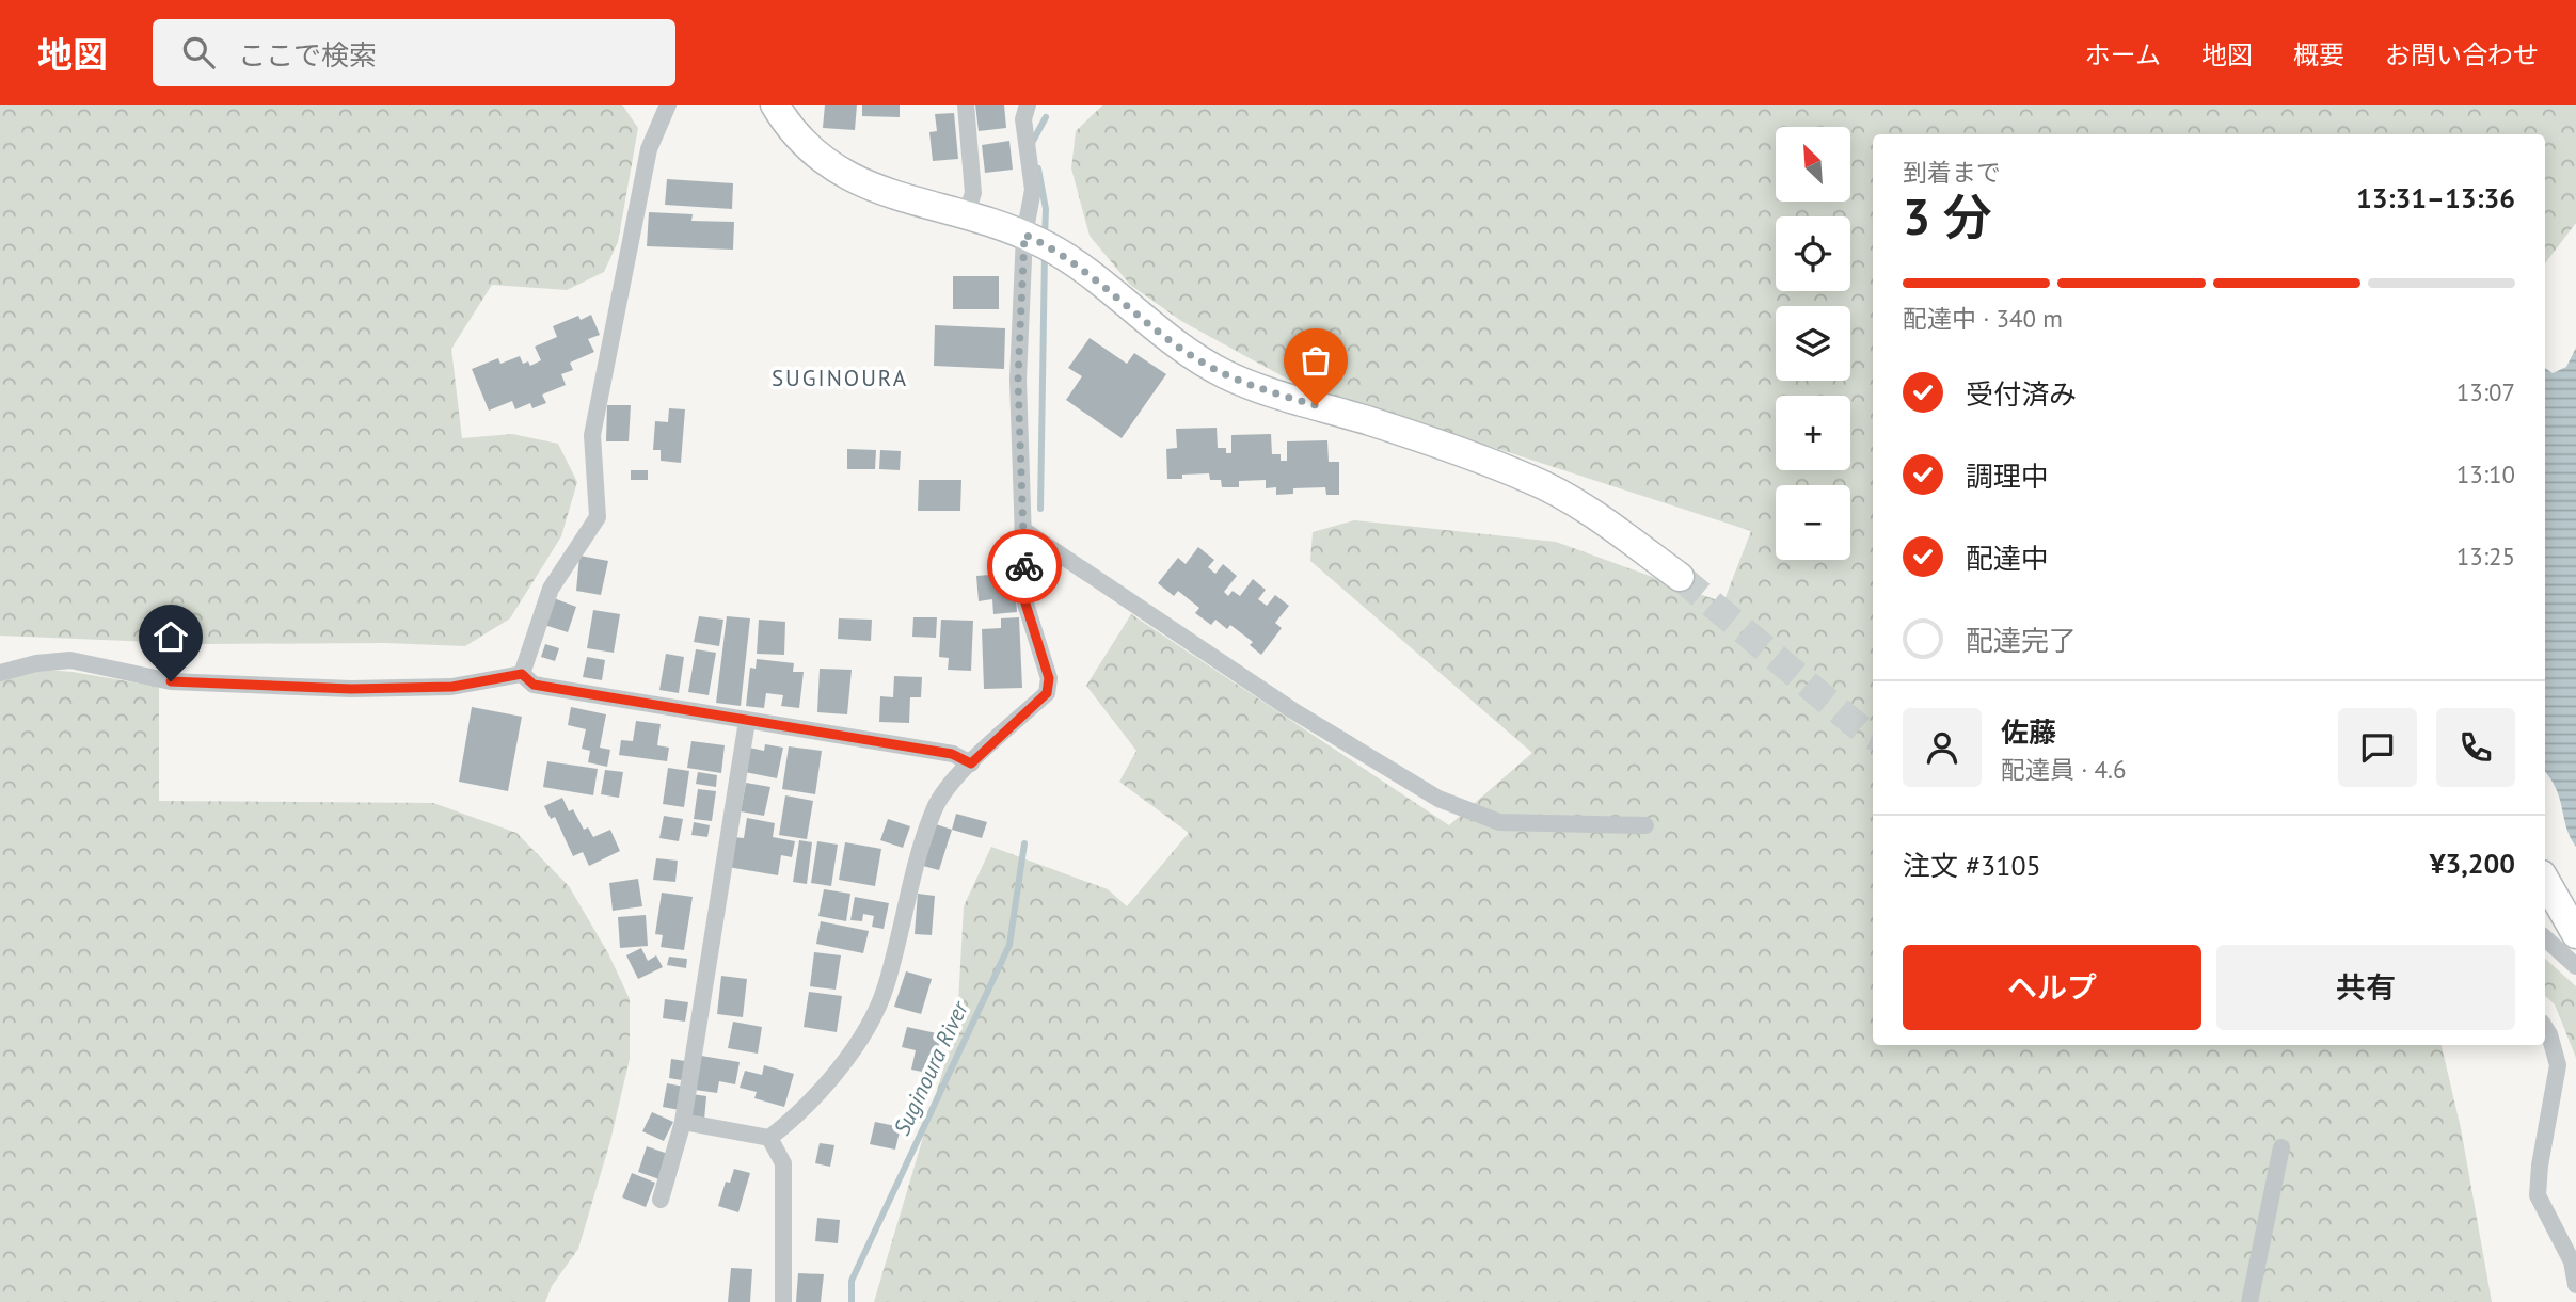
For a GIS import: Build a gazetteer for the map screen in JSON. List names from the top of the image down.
{
  "districts": ["SUGINOURA"],
  "water": ["Suginoura River"],
  "north": "top left",
  "page": {
    "header": "地図",
    "search": "ここで検索",
    "nav": [
      "ホーム",
      "地図",
      "概要",
      "お問い合わせ"
    ],
    "map_buttons": ["+", "−"],
    "heading": ["3 分", "到着まで", "13:31–13:36"],
    "panel": [
      "佐藤",
      "配達員 · 4.6",
      "注文 #3105",
      "¥3,200"
    ],
    "bar": "配達中 · 340 m",
    "list": [
      ["受付済み", "13:07"],
      ["調理中", "13:10"],
      ["配達中", "13:25"],
      "配達完了"
    ],
    "buttons": ["ヘルプ", "共有"]
  }
}
